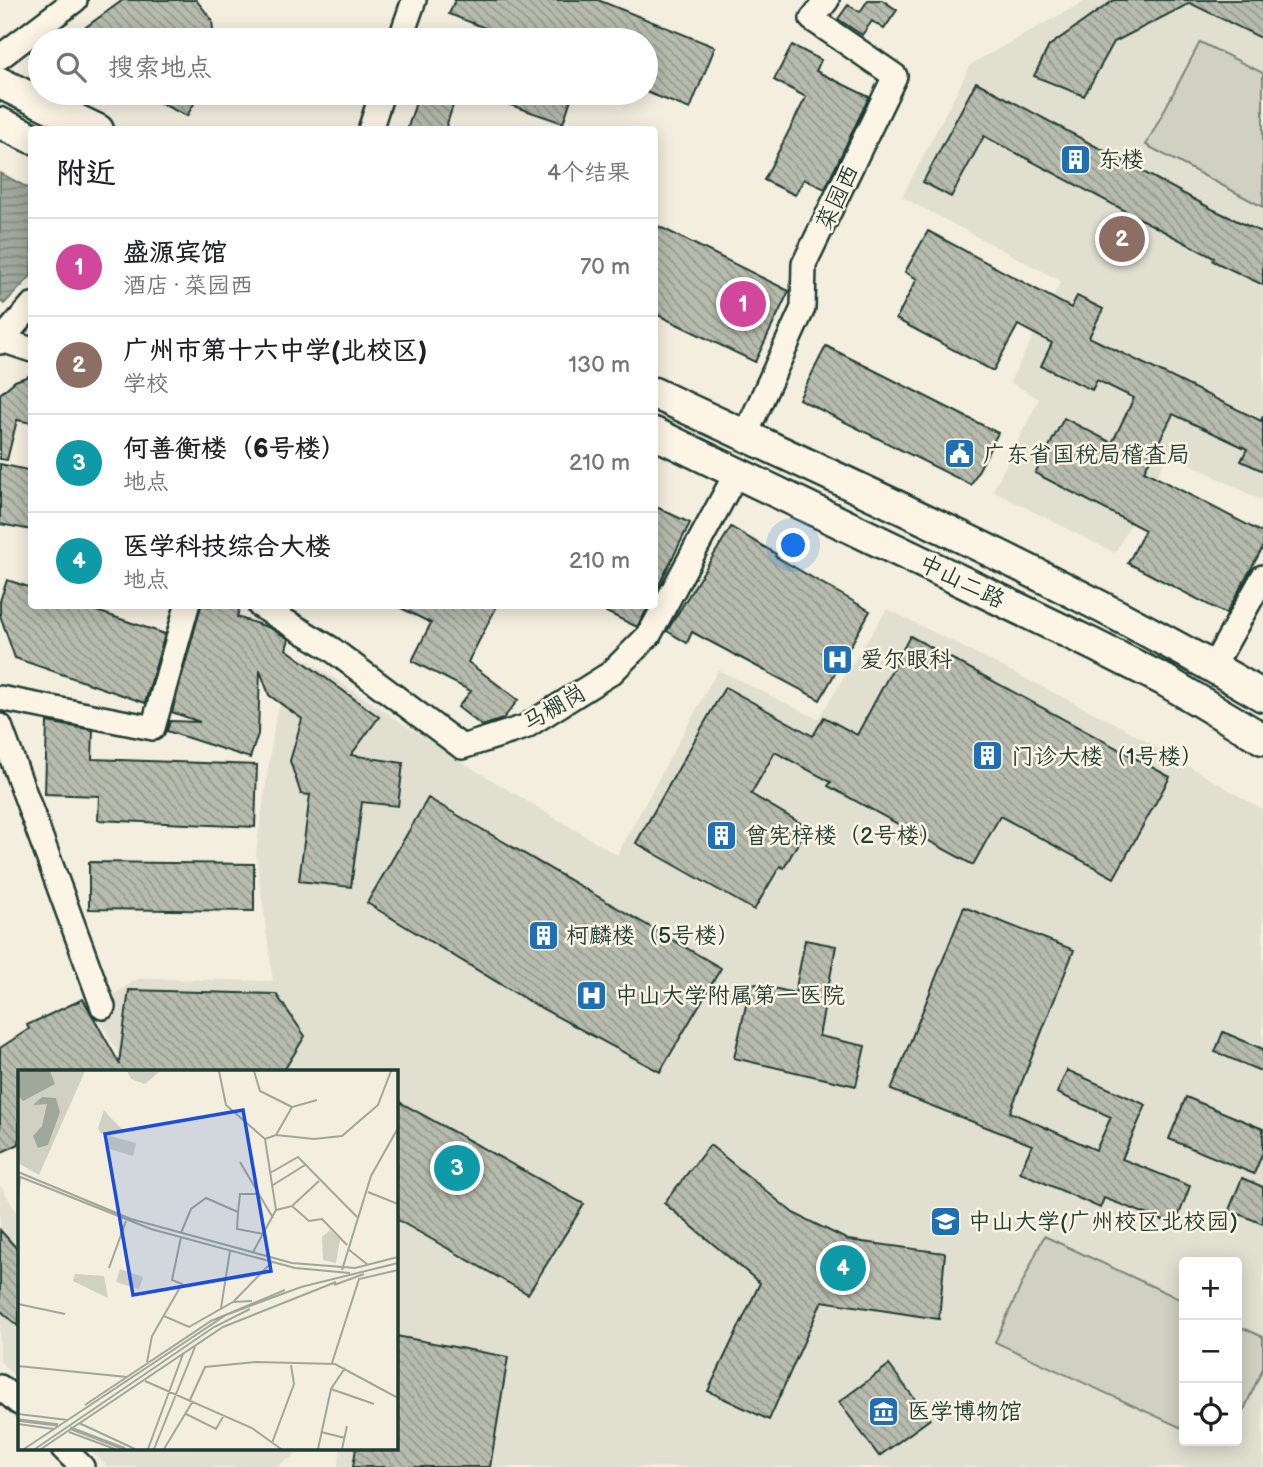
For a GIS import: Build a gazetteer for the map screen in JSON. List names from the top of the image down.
{
  "streets": {
    "main road": ["中山二路"],
    "street": ["菜园西", "马棚岗"]
  },
  "crossings": [
    ["菜园西", "中山二路"],
    ["中山二路", "马棚岗"]
  ],
  "places": {
    "building": [
      "东楼",
      "门诊大楼（1号楼）",
      "曾宪梓楼（2号楼）",
      "柯麟楼（5号楼）"
    ],
    "public building": ["广东省国税局稽查局"],
    "hospital": ["爱尔眼科", "中山大学附属第一医院"],
    "school or university": ["中山大学(广州校区北校园)"],
    "museum": ["医学博物馆"]
  },
  "page": {
    "search": "搜索地点",
    "heading": ["附近", "4个结果"],
    "pins": [
      "2",
      "1",
      "3",
      "4"
    ],
    "list": [
      {
        "mark": "1",
        "name": "盛源宾馆",
        "note": "酒店 · 菜园西",
        "value": "70 m"
      },
      {
        "mark": "2",
        "name": "广州市第十六中学(北校区)",
        "note": "学校",
        "value": "130 m"
      },
      {
        "mark": "3",
        "name": "何善衡楼（6号楼）",
        "note": "地点",
        "value": "210 m"
      },
      {
        "mark": "4",
        "name": "医学科技综合大楼",
        "note": "地点",
        "value": "210 m"
      }
    ],
    "map_buttons": ["+", "−"]
  }
}
